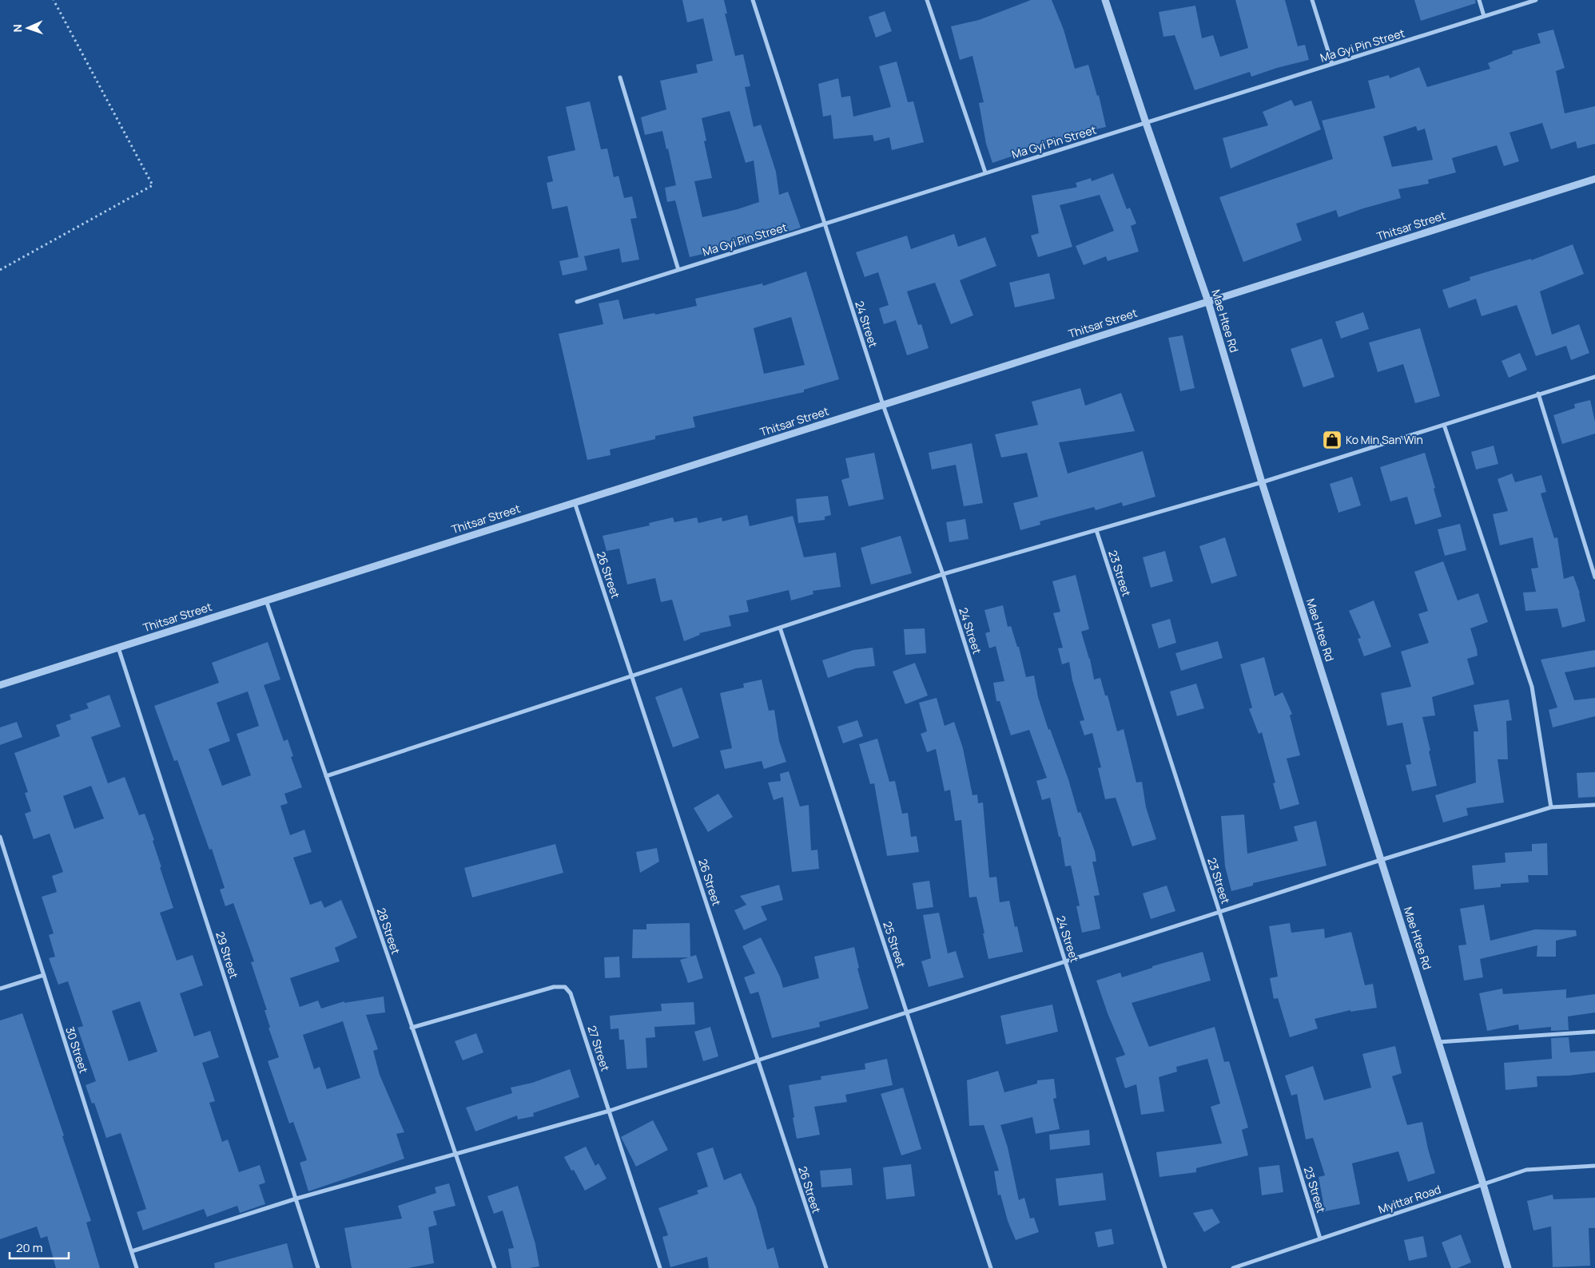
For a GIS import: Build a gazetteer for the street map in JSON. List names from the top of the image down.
{
  "streets": {
    "street": [
      "Ma Gyi Pin Street",
      "Thitsar Street",
      "Mae Htee Rd",
      "24 Street",
      "23 Street",
      "26 Street",
      "28 Street",
      "25 Street",
      "29 Street",
      "27 Street",
      "30 Street",
      "Myittar Road"
    ]
  },
  "crossings": [
    ["Ma Gyi Pin Street", "Mae Htee Rd"],
    ["Ma Gyi Pin Street", "24 Street"],
    ["Thitsar Street", "Mae Htee Rd"],
    ["Thitsar Street", "24 Street"],
    ["Thitsar Street", "26 Street"],
    ["Thitsar Street", "28 Street"],
    ["Thitsar Street", "29 Street"],
    ["Mae Htee Rd", "Myittar Road"],
    ["23 Street", "Myittar Road"],
    ["28 Street", "27 Street"]
  ],
  "places": {
    "shop": ["Ko Min San Win"]
  },
  "scale_bar": "20 m",
  "north": "left"
}
